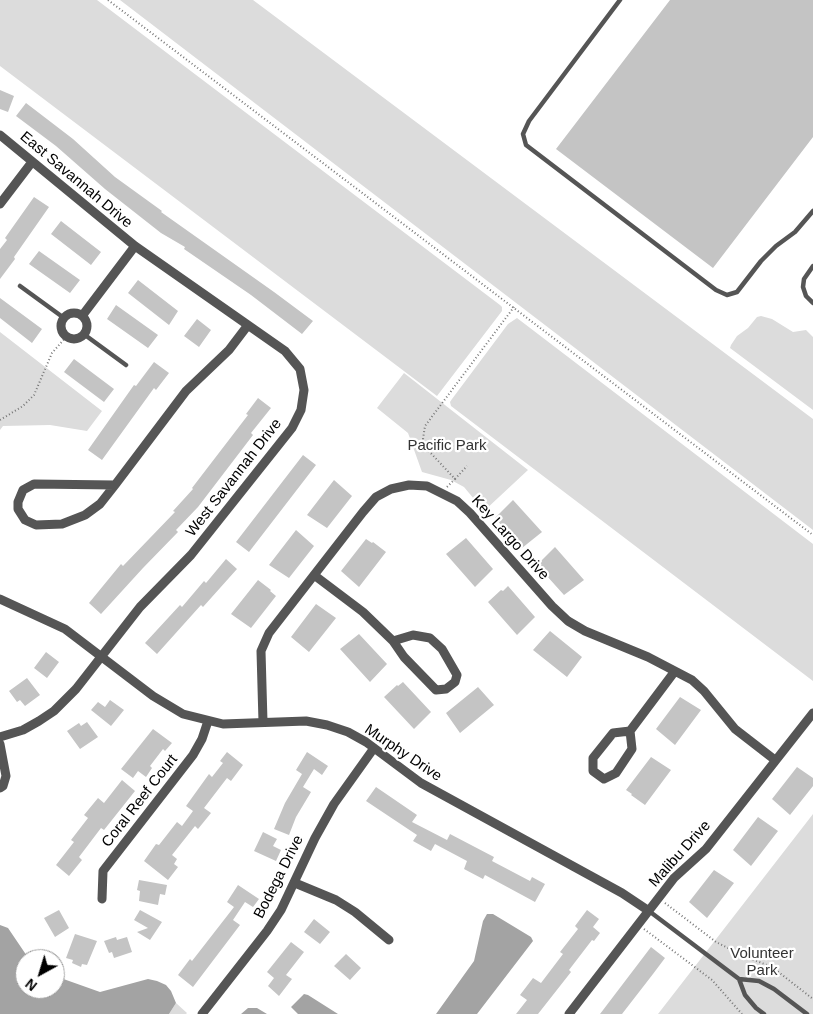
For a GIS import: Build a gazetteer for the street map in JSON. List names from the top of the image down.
{
  "streets": {
    "street": [
      "East Savannah Drive",
      "West Savannah Drive",
      "Key Largo Drive",
      "Murphy Drive",
      "Coral Reef Court",
      "Malibu Drive",
      "Bodega Drive"
    ]
  },
  "crossings": [
    ["East Savannah Drive", "West Savannah Drive"],
    ["West Savannah Drive", "Murphy Drive"],
    ["Key Largo Drive", "Murphy Drive"],
    ["Key Largo Drive", "Malibu Drive"],
    ["Murphy Drive", "Coral Reef Court"],
    ["Murphy Drive", "Malibu Drive"],
    ["Murphy Drive", "Bodega Drive"]
  ],
  "parks": ["Pacific Park", "Volunteer Park"],
  "north": "bottom left"
}
